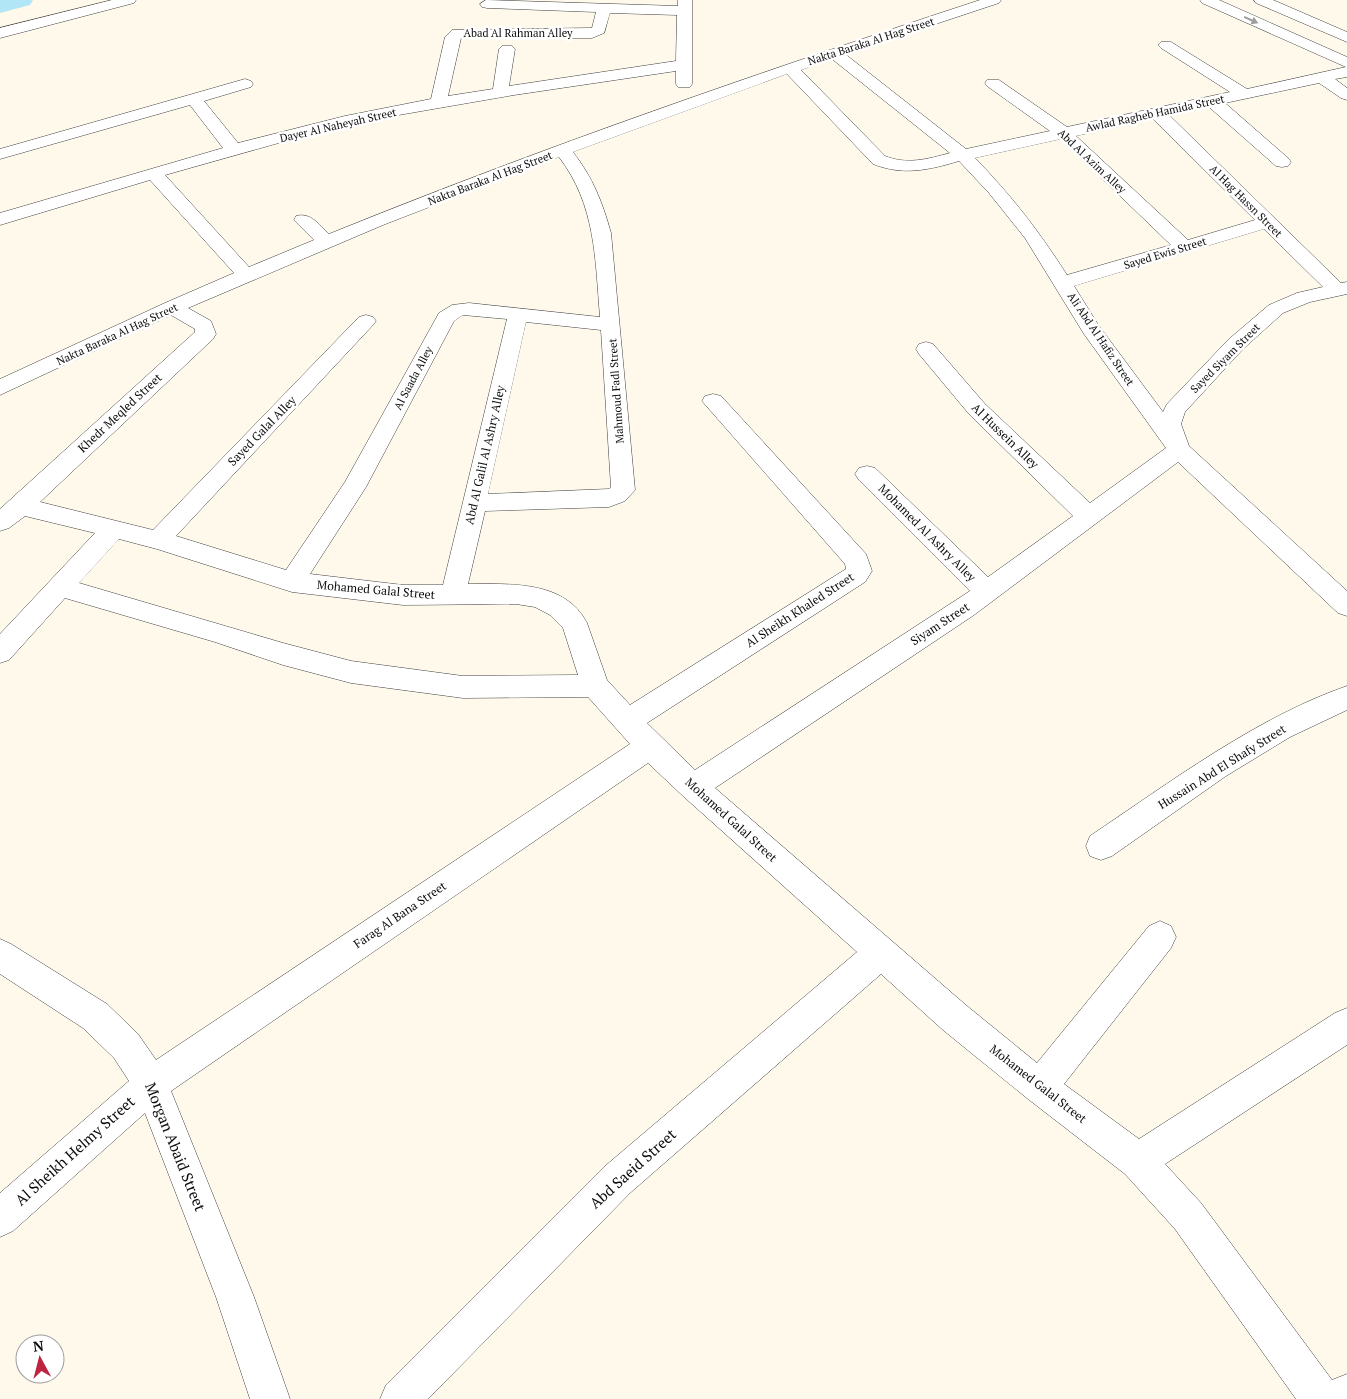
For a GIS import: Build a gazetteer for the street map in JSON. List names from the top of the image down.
{
  "streets": {
    "street": [
      "Abad Al Rahman Alley",
      "Nakta Baraka Al Hag Street",
      "Awlad Ragheb Hamida Street",
      "Dayer Al Naheyah Street",
      "Abd Al Azim Alley",
      "Al Hag Hassn Street",
      "Sayed Ewis Street",
      "Ali Abd Al Hafiz Street",
      "Sayed Siyam Street",
      "Al Saada Alley",
      "Mahmoud Fadl Street",
      "Khedr Meqled Street",
      "Sayed Galal Alley",
      "Al Hussein Alley",
      "Abd Al Galil Al Ashry Alley",
      "Mohamed Al Ashry Alley",
      "Mohamed Galal Street",
      "Al Sheikh Khaled Street",
      "Siyam Street",
      "Hussain Abd El Shafy Street",
      "Farag Al Bana Street",
      "Morgan Abaid Street",
      "Al Sheikh Helmy Street",
      "Abd Saeid Street"
    ]
  },
  "crossings": [
    ["Abad Al Rahman Alley", "Dayer Al Naheyah Street"],
    ["Nakta Baraka Al Hag Street", "Awlad Ragheb Hamida Street"],
    ["Nakta Baraka Al Hag Street", "Ali Abd Al Hafiz Street"],
    ["Nakta Baraka Al Hag Street", "Mahmoud Fadl Street"],
    ["Nakta Baraka Al Hag Street", "Khedr Meqled Street"],
    ["Awlad Ragheb Hamida Street", "Abd Al Azim Alley"],
    ["Awlad Ragheb Hamida Street", "Al Hag Hassn Street"],
    ["Awlad Ragheb Hamida Street", "Ali Abd Al Hafiz Street"],
    ["Abd Al Azim Alley", "Sayed Ewis Street"],
    ["Al Hag Hassn Street", "Sayed Ewis Street"],
    ["Al Hag Hassn Street", "Sayed Siyam Street"],
    ["Sayed Ewis Street", "Ali Abd Al Hafiz Street"],
    ["Ali Abd Al Hafiz Street", "Sayed Siyam Street"],
    ["Ali Abd Al Hafiz Street", "Siyam Street"],
    ["Sayed Siyam Street", "Siyam Street"],
    ["Al Saada Alley", "Mahmoud Fadl Street"],
    ["Al Saada Alley", "Abd Al Galil Al Ashry Alley"],
    ["Al Saada Alley", "Mohamed Galal Street"],
    ["Mahmoud Fadl Street", "Abd Al Galil Al Ashry Alley"],
    ["Khedr Meqled Street", "Mohamed Galal Street"],
    ["Sayed Galal Alley", "Mohamed Galal Street"],
    ["Al Hussein Alley", "Siyam Street"],
    ["Abd Al Galil Al Ashry Alley", "Mohamed Galal Street"],
    ["Mohamed Al Ashry Alley", "Siyam Street"],
    ["Mohamed Galal Street", "Al Sheikh Khaled Street"],
    ["Mohamed Galal Street", "Siyam Street"],
    ["Mohamed Galal Street", "Farag Al Bana Street"],
    ["Mohamed Galal Street", "Abd Saeid Street"],
    ["Farag Al Bana Street", "Morgan Abaid Street"],
    ["Farag Al Bana Street", "Al Sheikh Helmy Street"],
    ["Morgan Abaid Street", "Al Sheikh Helmy Street"]
  ],
  "north": "top"
}
